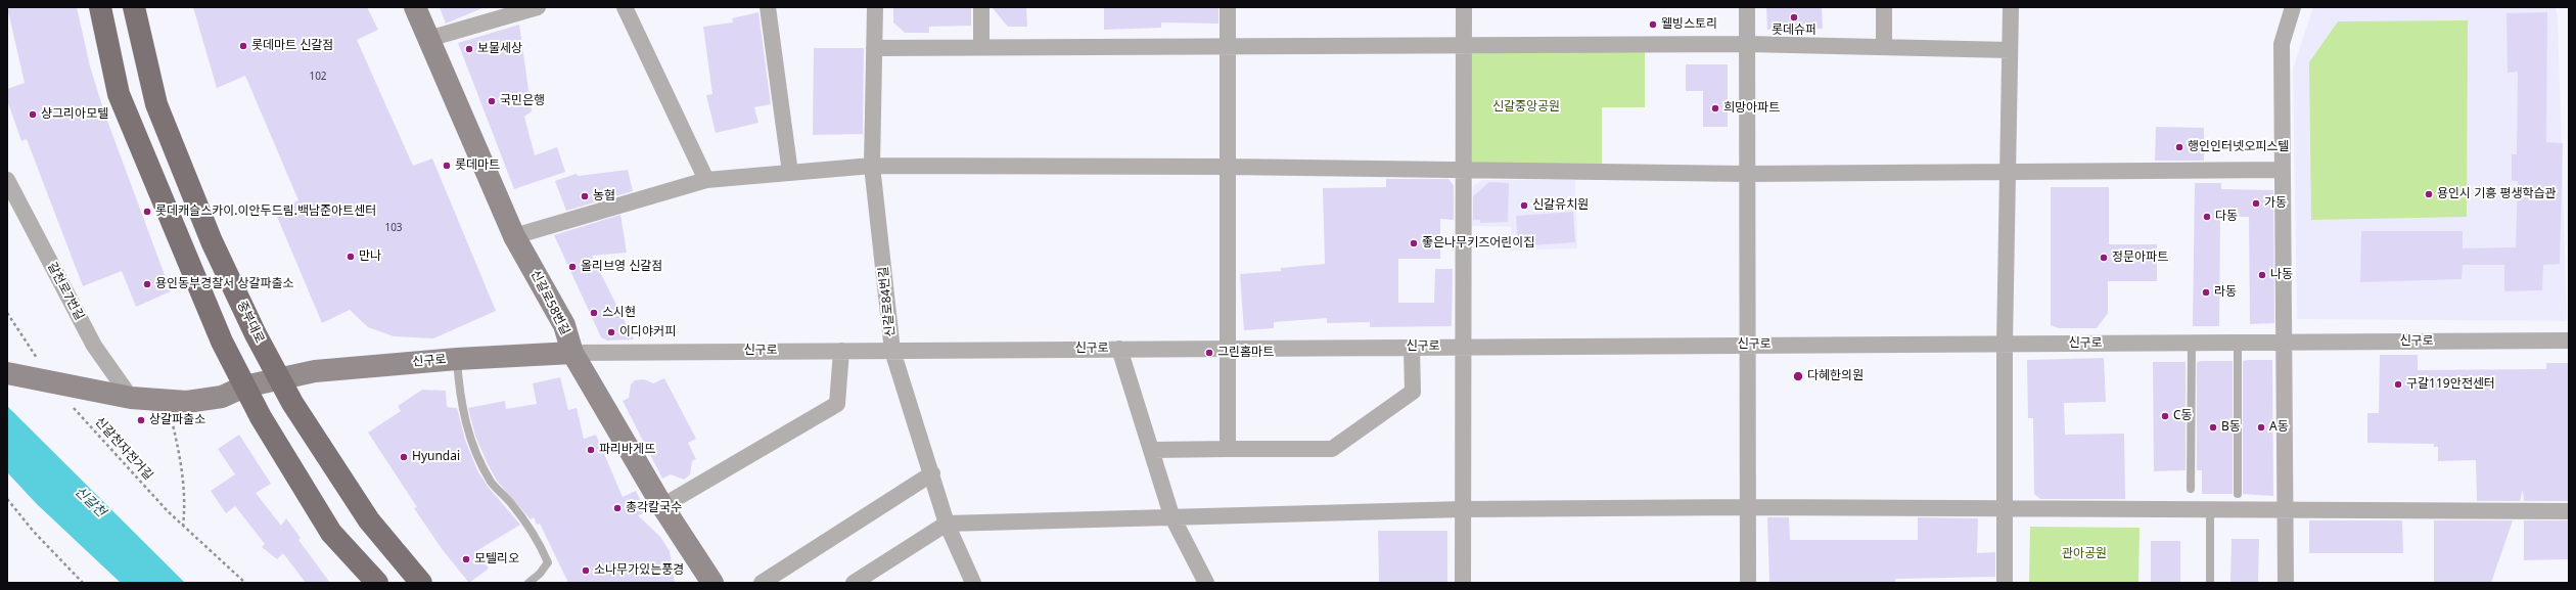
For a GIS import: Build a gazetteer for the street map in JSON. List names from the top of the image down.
{
  "streets": {
    "main road": ["중부대로"],
    "street": [
      "갈천로7번길",
      "신갈로84번길",
      "신갈로58번길",
      "신구로"
    ],
    "path": ["신갈천자전거길"]
  },
  "crossings": [
    ["갈천로7번길", "신구로"],
    ["신갈로84번길", "신구로"],
    ["신갈로58번길", "신구로"],
    ["중부대로", "신구로"]
  ],
  "water": ["신갈천"],
  "parks": ["신갈중앙공원", "관아공원"],
  "places": [
    "롯데슈퍼",
    "웰빙스토리",
    "롯데마트 신갈점",
    "보물세상",
    "국민은행",
    "희망아파트",
    "샹그리아모텔",
    "행인인터넷오피스텔",
    "롯데마트",
    "용인시 기흥 평생학습관",
    "농협",
    "가동",
    "신갈유치원",
    "롯데캐슬스카이.이안두드림.백남준아트센터",
    "다동",
    "좋은나무키즈어린이집",
    "만나",
    "정문아파트",
    "올리브영 신갈점",
    "나동",
    "용인동부경찰서 상갈파출소",
    "라동",
    "스시현",
    "이디야커피",
    "그린홈마트",
    "다혜한의원",
    "구갈119안전센터",
    "C동",
    "상갈파출소",
    "B동",
    "A동",
    "파리바게뜨",
    "Hyundai",
    "총각칼국수",
    "모텔리오",
    "소나무가있는풍경"
  ],
  "house_numbers": ["102", "103"]
}
